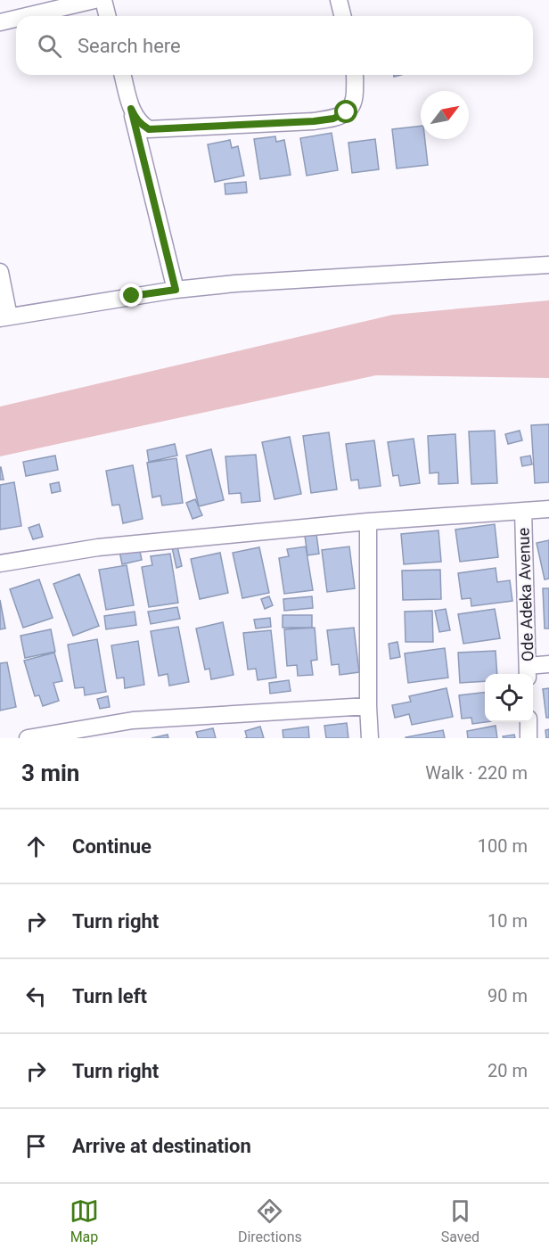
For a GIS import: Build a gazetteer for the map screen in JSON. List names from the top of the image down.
{
  "streets": {
    "street": ["Ode Adeka Avenue"]
  },
  "north": "top right",
  "page": {
    "search": "Search here",
    "heading": ["3 min", "Walk · 220 m"],
    "list": [
      ["Continue", "100 m"],
      ["Turn right", "10 m"],
      ["Turn left", "90 m"],
      ["Turn right", "20 m"],
      "Arrive at destination"
    ],
    "nav": ["Map", "Directions", "Saved"]
  }
}
